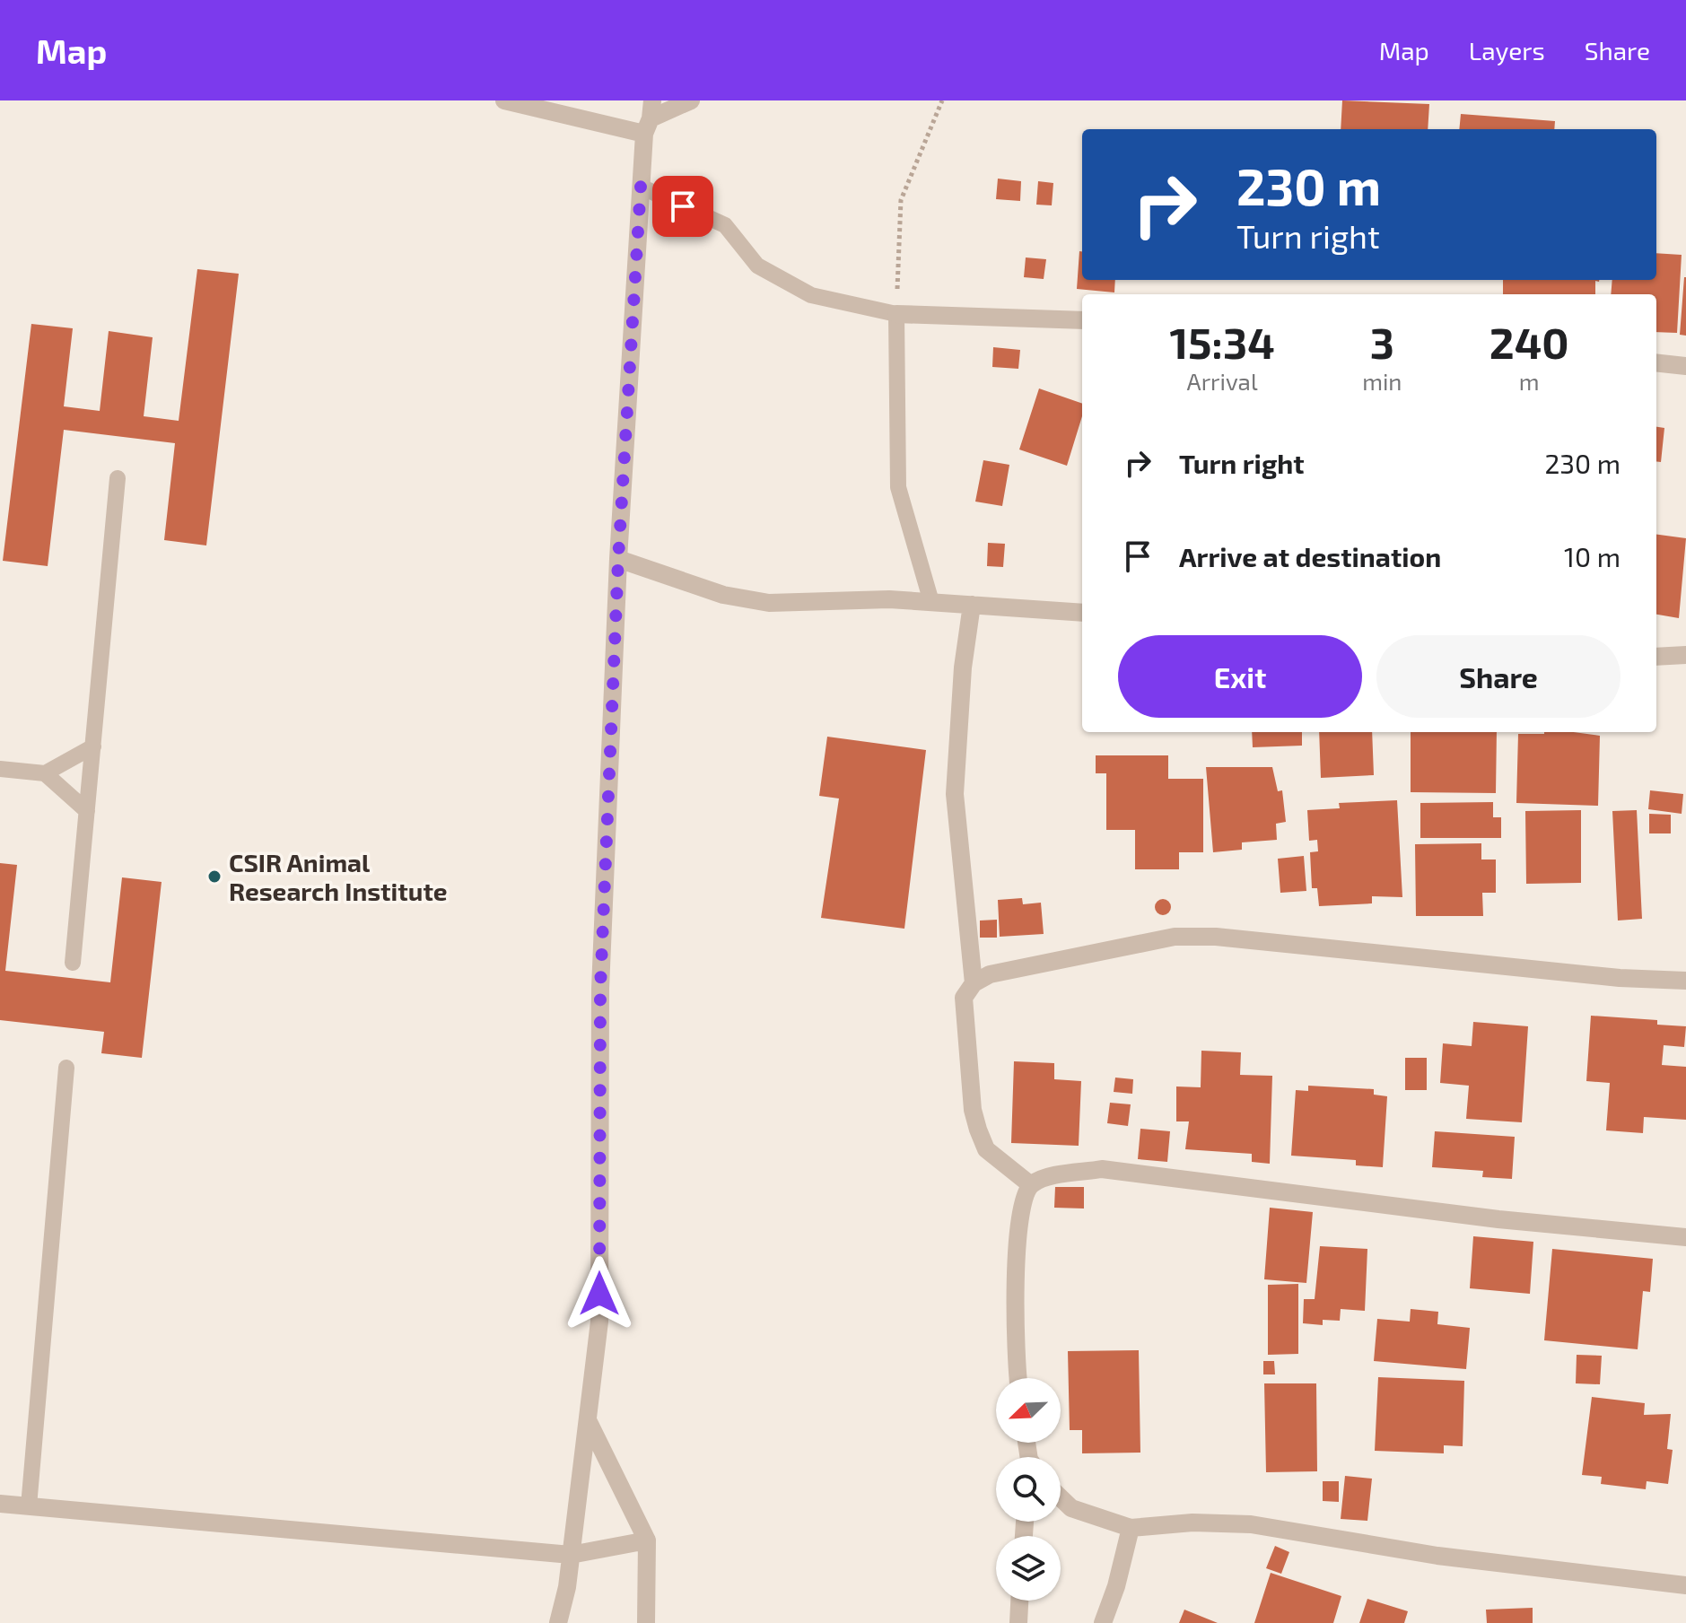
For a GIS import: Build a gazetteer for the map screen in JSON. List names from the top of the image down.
{
  "places": ["CSIR Animal Research Institute"],
  "north": "bottom left",
  "page": {
    "header": "Map",
    "nav": ["Map", "Layers", "Share"],
    "turn": ["230 m", "Turn right"],
    "eta": [
      "15:34",
      "Arrival",
      "3",
      "min",
      "240",
      "m"
    ],
    "list": [
      {
        "name": "Turn right",
        "value": "230 m"
      },
      {
        "name": "Arrive at destination",
        "value": "10 m"
      }
    ],
    "buttons": ["Exit", "Share"]
  }
}
